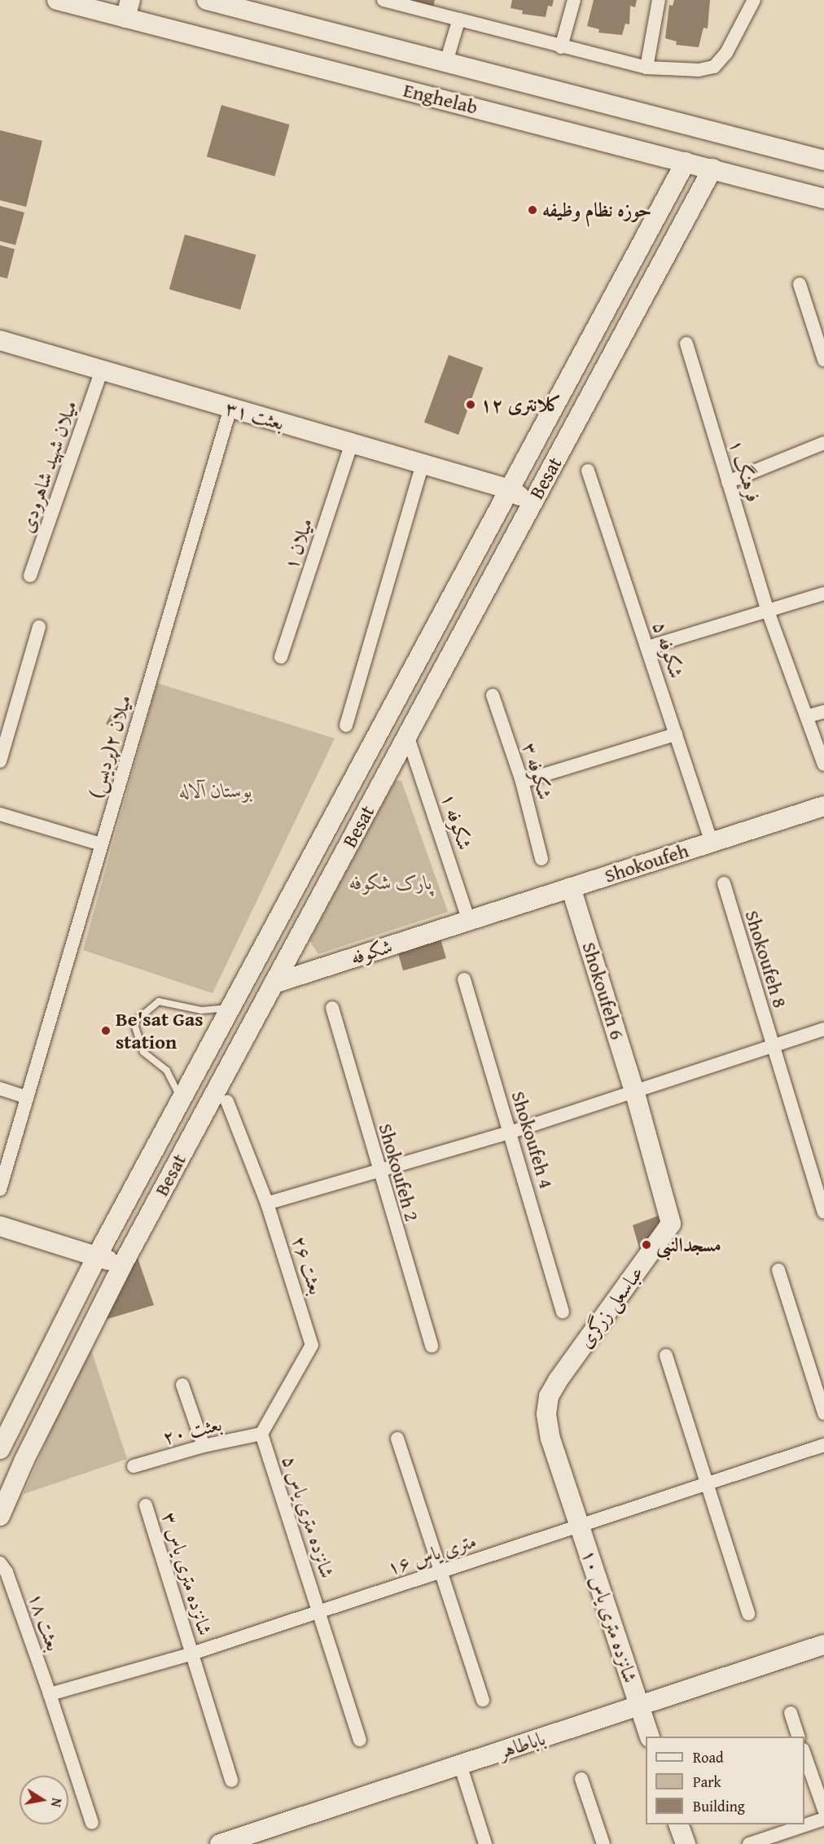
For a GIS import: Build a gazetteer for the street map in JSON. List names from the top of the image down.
{
  "streets": {
    "main road": [
      "Enghelab",
      "بعثت ۳۱",
      "Besat",
      "Shokoufeh",
      "شکوفه",
      "Shokoufeh 6",
      "عباسعلی زرگری",
      "شانزده متری یاس ۱۰",
      "باباطاهر"
    ],
    "street": [
      "میلان شهید شاهرودی",
      "فرهنگ ۱",
      "میلان ۱",
      "شکوفه ۵",
      "میلان ۲(پردیس)",
      "شکوفه ۳",
      "شکوفه ۱",
      "Shokoufeh 8",
      "Shokoufeh 4",
      "Shokoufeh 2",
      "بعثت ۲۶",
      "بعثت ۲۰",
      "شانزده متری یاس ۵",
      "۱۶ متری یاس",
      "شانزده متری یاس ۳",
      "بعثت ۱۸"
    ]
  },
  "crossings": [
    ["Enghelab", "Besat"],
    ["بعثت ۳۱", "میلان شهید شاهرودی"],
    ["بعثت ۳۱", "Besat"],
    ["بعثت ۳۱", "میلان ۱"],
    ["بعثت ۳۱", "میلان ۲(پردیس)"],
    ["Besat", "شکوفه ۱"],
    ["Besat", "شکوفه"],
    ["شکوفه ۵", "Shokoufeh"],
    ["شکوفه ۱", "Shokoufeh"],
    ["شکوفه ۱", "شکوفه"],
    ["Shokoufeh", "شکوفه"],
    ["Shokoufeh", "Shokoufeh 6"],
    ["Shokoufeh 6", "عباسعلی زرگری"],
    ["بعثت ۲۶", "بعثت ۲۰"],
    ["بعثت ۲۶", "شانزده متری یاس ۵"],
    ["عباسعلی زرگری", "شانزده متری یاس ۱۰"],
    ["بعثت ۲۰", "شانزده متری یاس ۵"],
    ["شانزده متری یاس ۵", "۱۶ متری یاس"],
    ["۱۶ متری یاس", "شانزده متری یاس ۳"],
    ["۱۶ متری یاس", "شانزده متری یاس ۱۰"],
    ["۱۶ متری یاس", "بعثت ۱۸"],
    ["شانزده متری یاس ۱۰", "باباطاهر"]
  ],
  "parks": ["بوستان آلاله", "پارک شکوفه"],
  "places": [
    "حوزه نظام وظیفه",
    "کلانتری ۱۲",
    "Be'sat Gas station",
    "مسجدالنبی"
  ],
  "legend": ["Road", "Park", "Building"],
  "north": "right"
}
